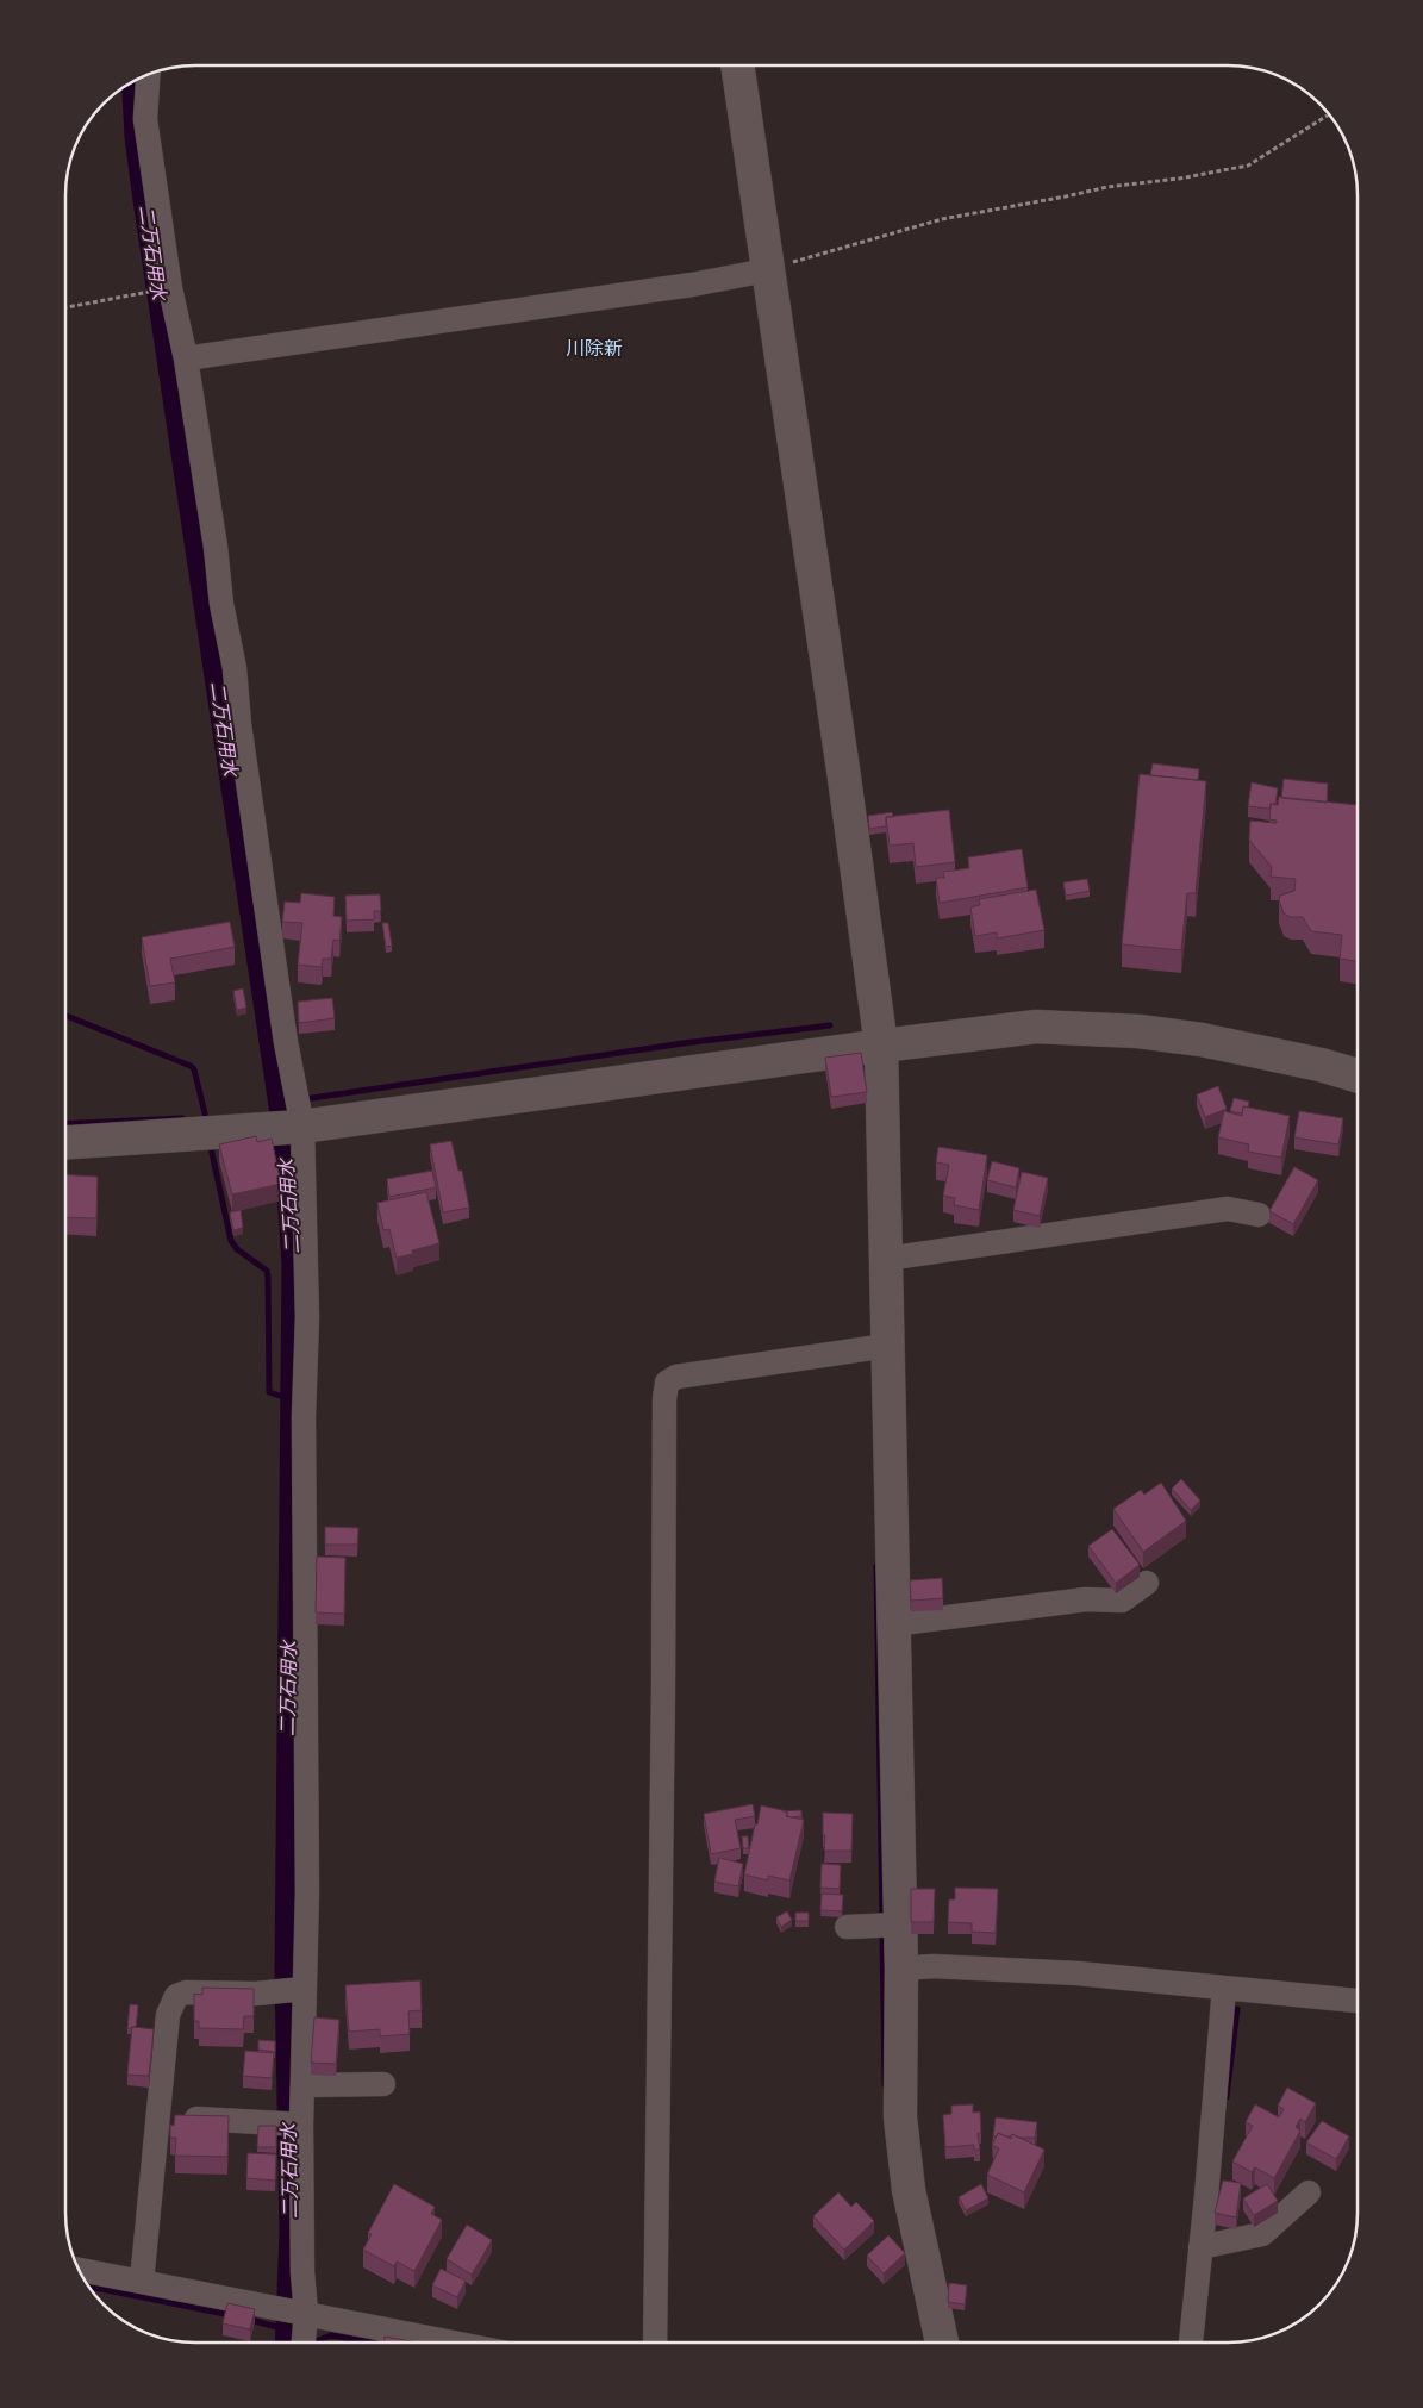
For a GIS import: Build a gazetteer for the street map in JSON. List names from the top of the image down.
{
  "districts": ["川除新"],
  "water": ["二万石用水"]
}
